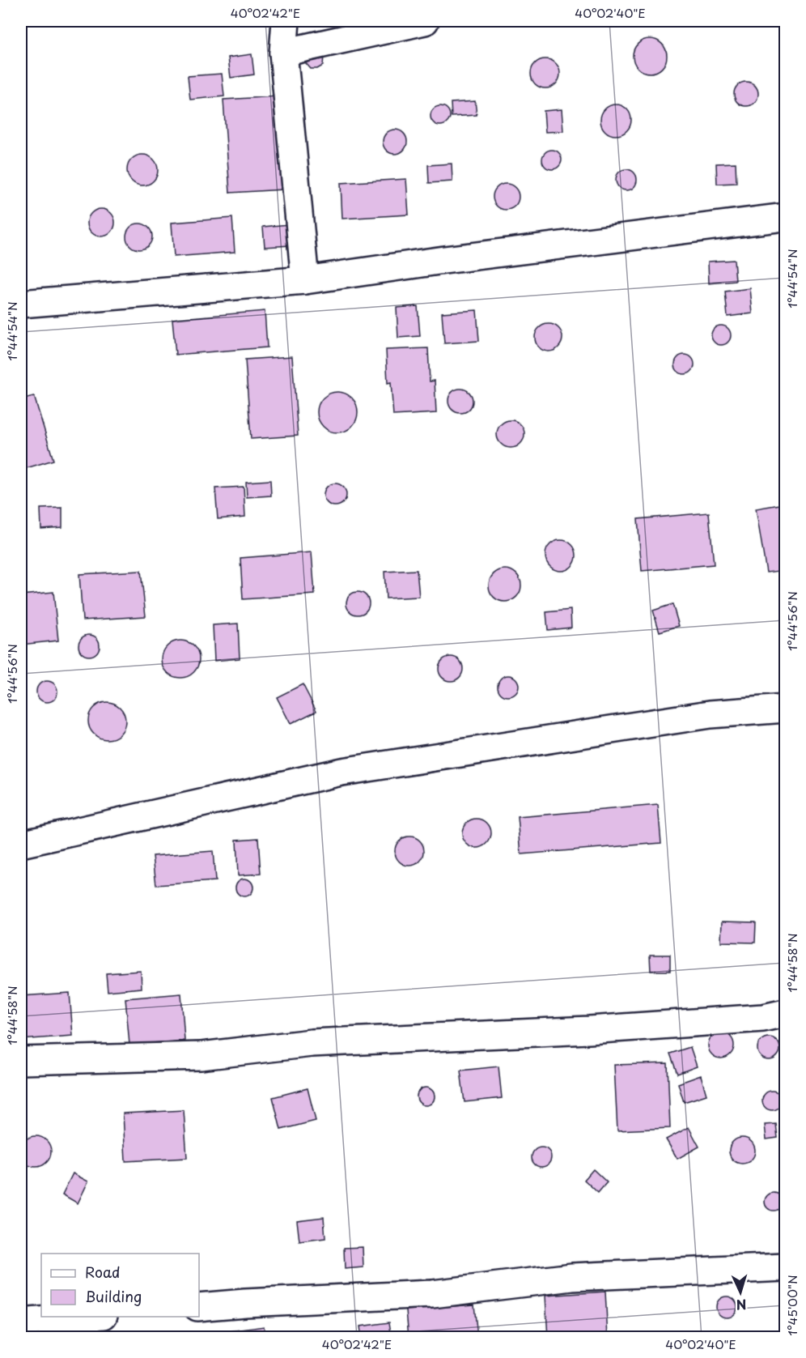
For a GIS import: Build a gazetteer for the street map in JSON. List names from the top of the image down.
{
  "legend": ["Road", "Building"],
  "north": "bottom",
  "coordinates": [
    "40°02'42\"E",
    "40°02'40\"E",
    "1°44'54\"N",
    "1°44'56\"N",
    "1°44'58\"N",
    "1°45'00\"N"
  ]
}
